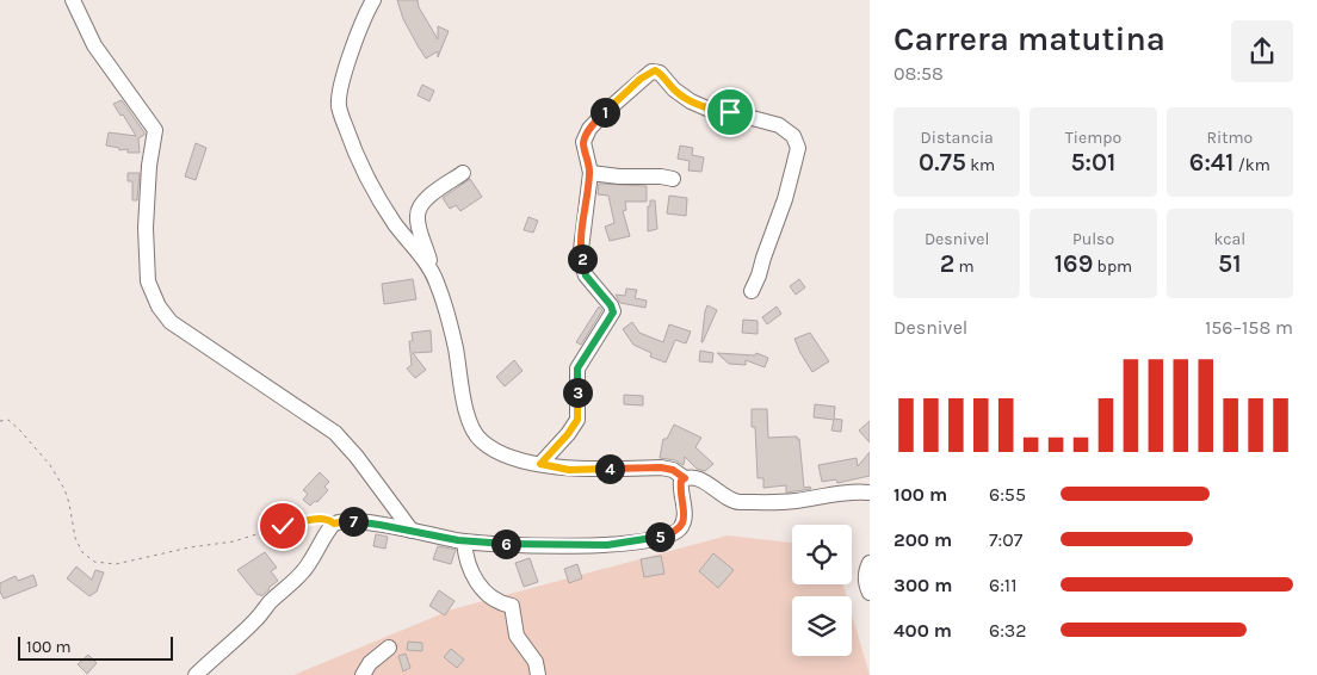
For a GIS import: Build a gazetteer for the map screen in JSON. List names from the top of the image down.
{
  "scale_bar": "100 m",
  "page": {
    "heading": ["Carrera matutina", "08:58"],
    "pins": [
      "1",
      "2",
      "3",
      "4",
      "7",
      "5",
      "6"
    ],
    "stats": [
      ["Distancia", "0.75 km"],
      ["Tiempo", "5:01"],
      ["Ritmo", "6:41 /km"],
      ["Desnivel", "2 m"],
      ["Pulso", "169 bpm"],
      ["kcal", "51"]
    ],
    "chart": ["Desnivel", "156–158 m"],
    "list": [
      {
        "name": "100 m",
        "note": "6:55"
      },
      {
        "name": "200 m",
        "note": "7:07"
      },
      {
        "name": "300 m",
        "note": "6:11"
      },
      {
        "name": "400 m",
        "note": "6:32"
      }
    ],
    "scale": "100 m"
  }
}
